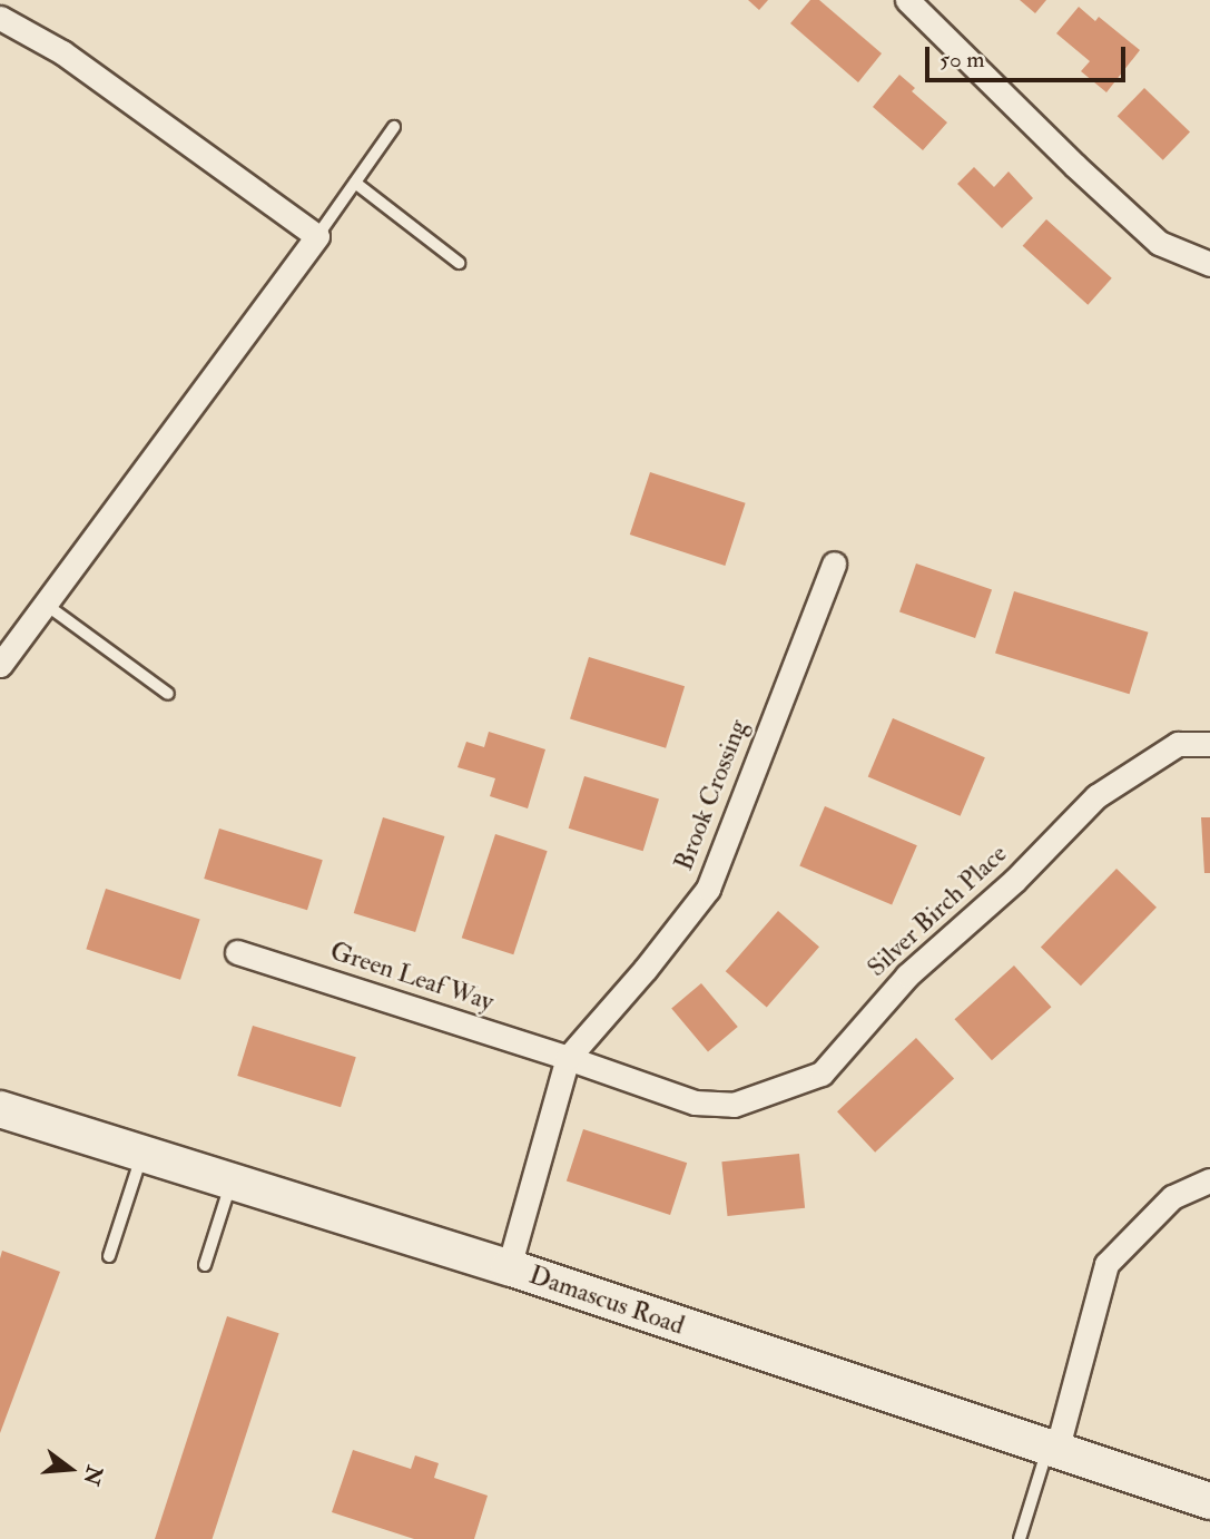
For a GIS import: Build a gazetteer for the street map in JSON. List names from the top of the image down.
{
  "streets": {
    "street": [
      "Brook Crossing",
      "Silver Birch Place",
      "Green Leaf Way",
      "Damascus Road"
    ]
  },
  "crossings": [
    ["Brook Crossing", "Silver Birch Place"],
    ["Brook Crossing", "Green Leaf Way"],
    ["Silver Birch Place", "Green Leaf Way"]
  ],
  "scale_bar": "50 m",
  "north": "right"
}
